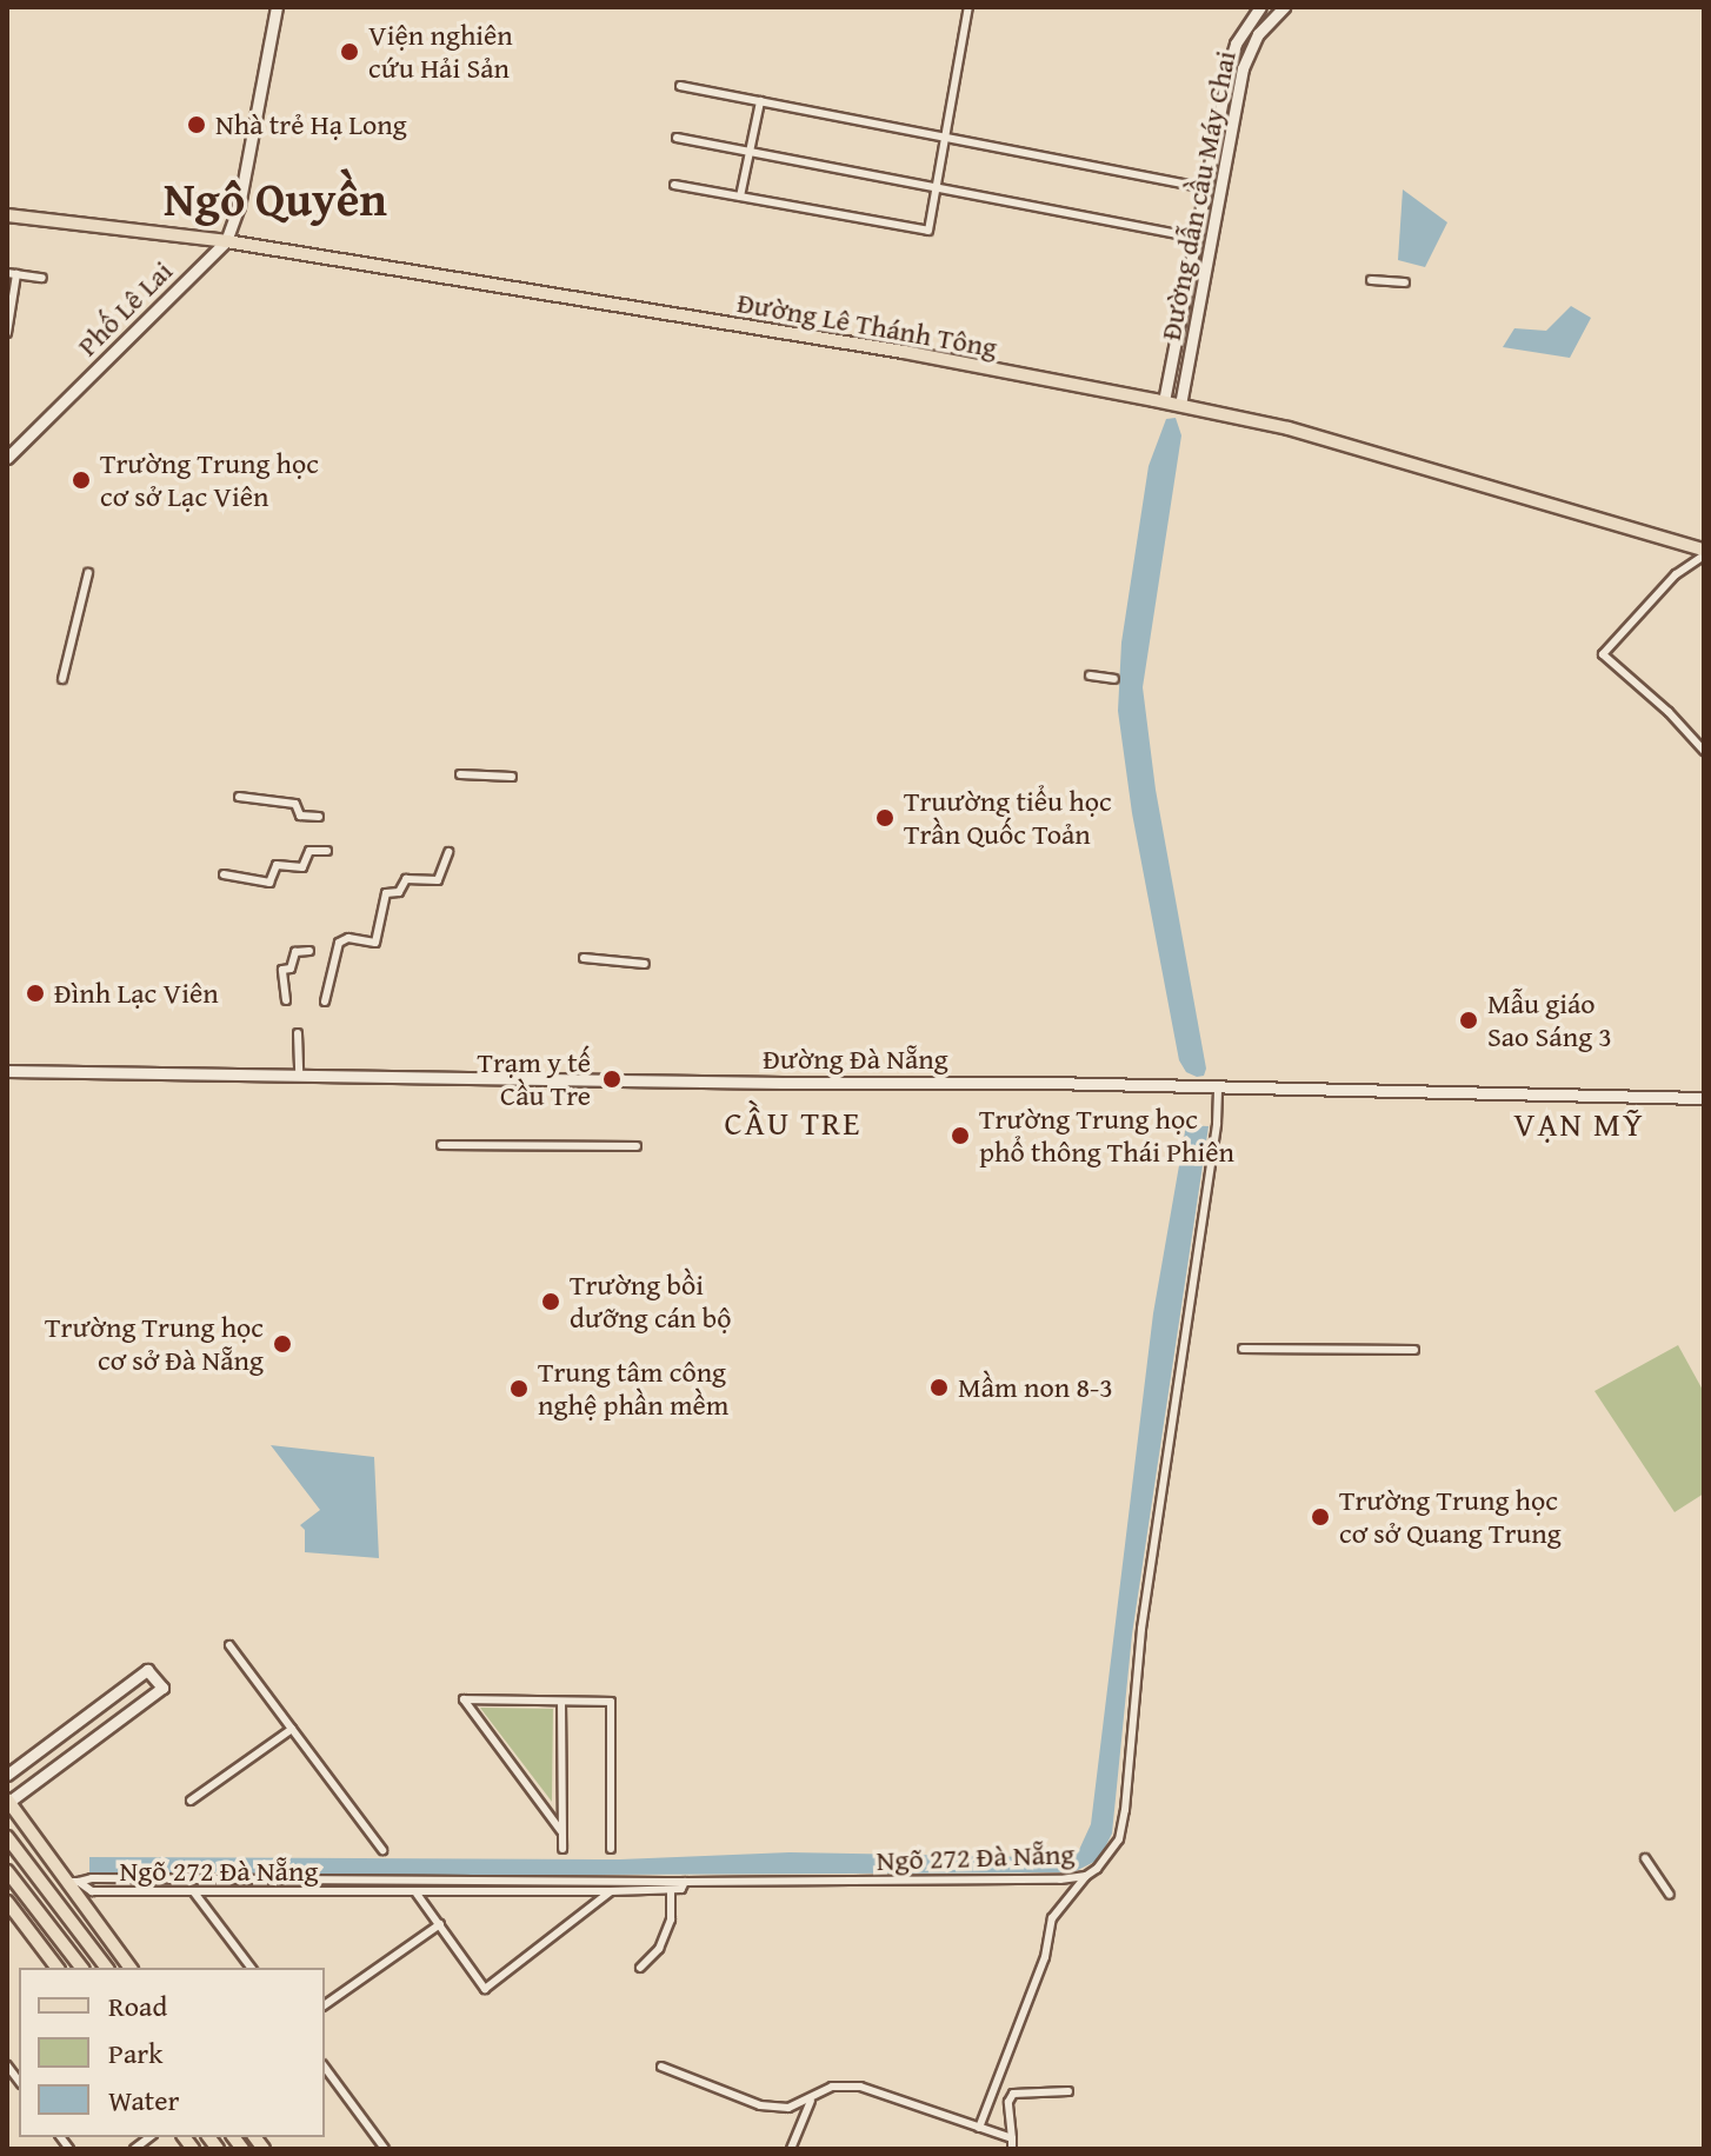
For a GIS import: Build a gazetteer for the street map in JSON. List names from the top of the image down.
{
  "streets": {
    "main road": ["Đường Lê Thánh Tông"],
    "street": [
      "Đường dẫn cầu Máy Chai",
      "Phố Lê Lai",
      "Đường Đà Nẵng",
      "Ngõ 272 Đà Nẵng"
    ]
  },
  "crossings": [
    ["Đường dẫn cầu Máy Chai", "Đường Lê Thánh Tông"],
    ["Phố Lê Lai", "Đường Lê Thánh Tông"],
    ["Đường Đà Nẵng", "Ngõ 272 Đà Nẵng"]
  ],
  "districts": ["Ngô Quyền", "CẦU TRE", "VẠN MỸ"],
  "places": [
    "Viện nghiên cứu Hải Sản",
    "Nhà trẻ Hạ Long",
    "Trường Trung học cơ sở Lạc Viên",
    "Truường tiểu học Trần Quốc Toản",
    "Đình Lạc Viên",
    "Mẫu giáo Sao Sáng 3",
    "Trạm y tế Cầu Tre",
    "Trường Trung học phổ thông Thái Phiên",
    "Trường bồi dưỡng cán bộ",
    "Trường Trung học cơ sở Đà Nẵng",
    "Mầm non 8-3",
    "Trung tâm công nghệ phần mềm",
    "Trường Trung học cơ sở Quang Trung"
  ],
  "legend": ["Road", "Park", "Water"]
}
